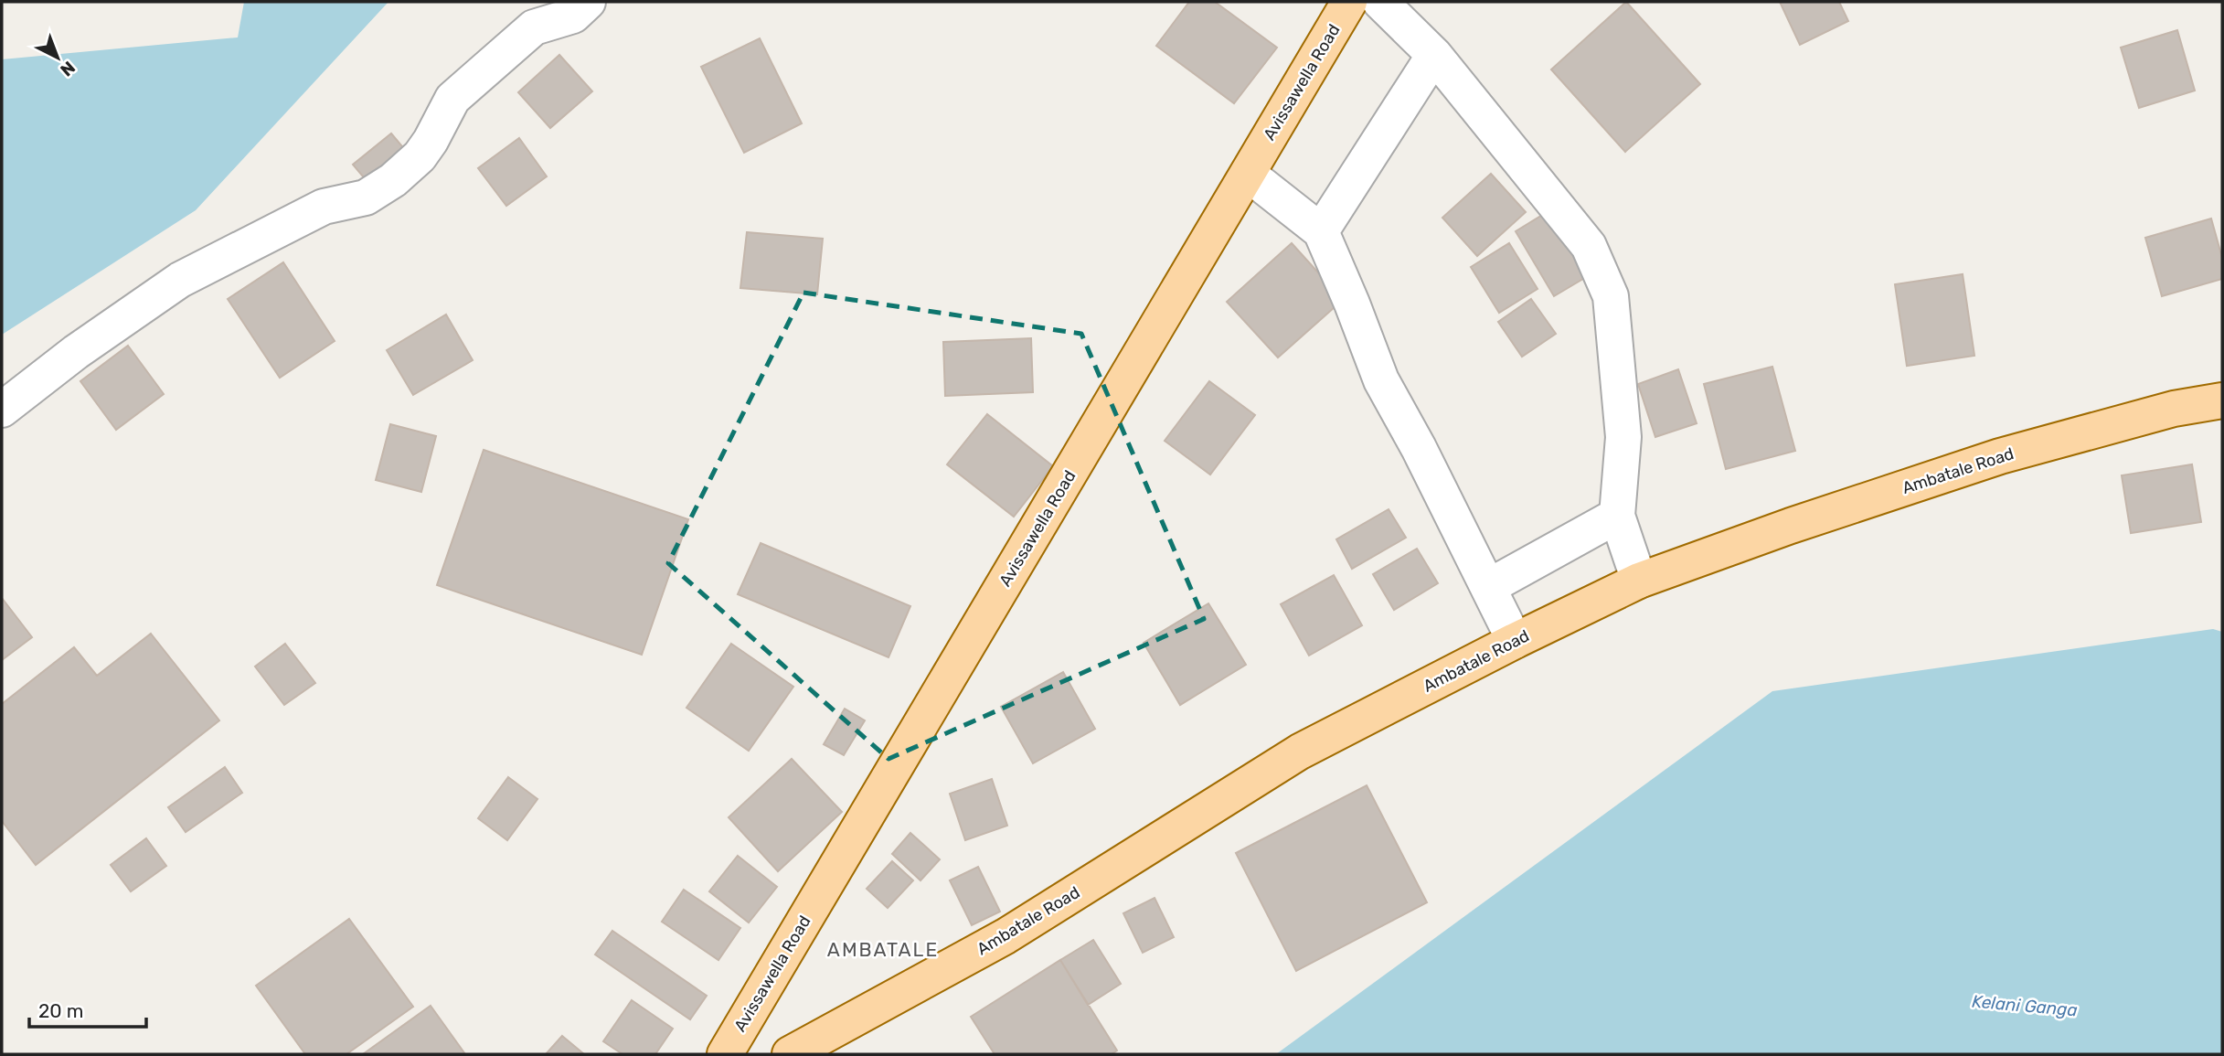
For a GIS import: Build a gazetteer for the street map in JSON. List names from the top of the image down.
{
  "streets": {
    "main road": ["Avissawella Road", "Ambatale Road"]
  },
  "districts": ["AMBATALE"],
  "water": ["Kelani Ganga"],
  "scale_bar": "20 m",
  "north": "bottom right"
}
